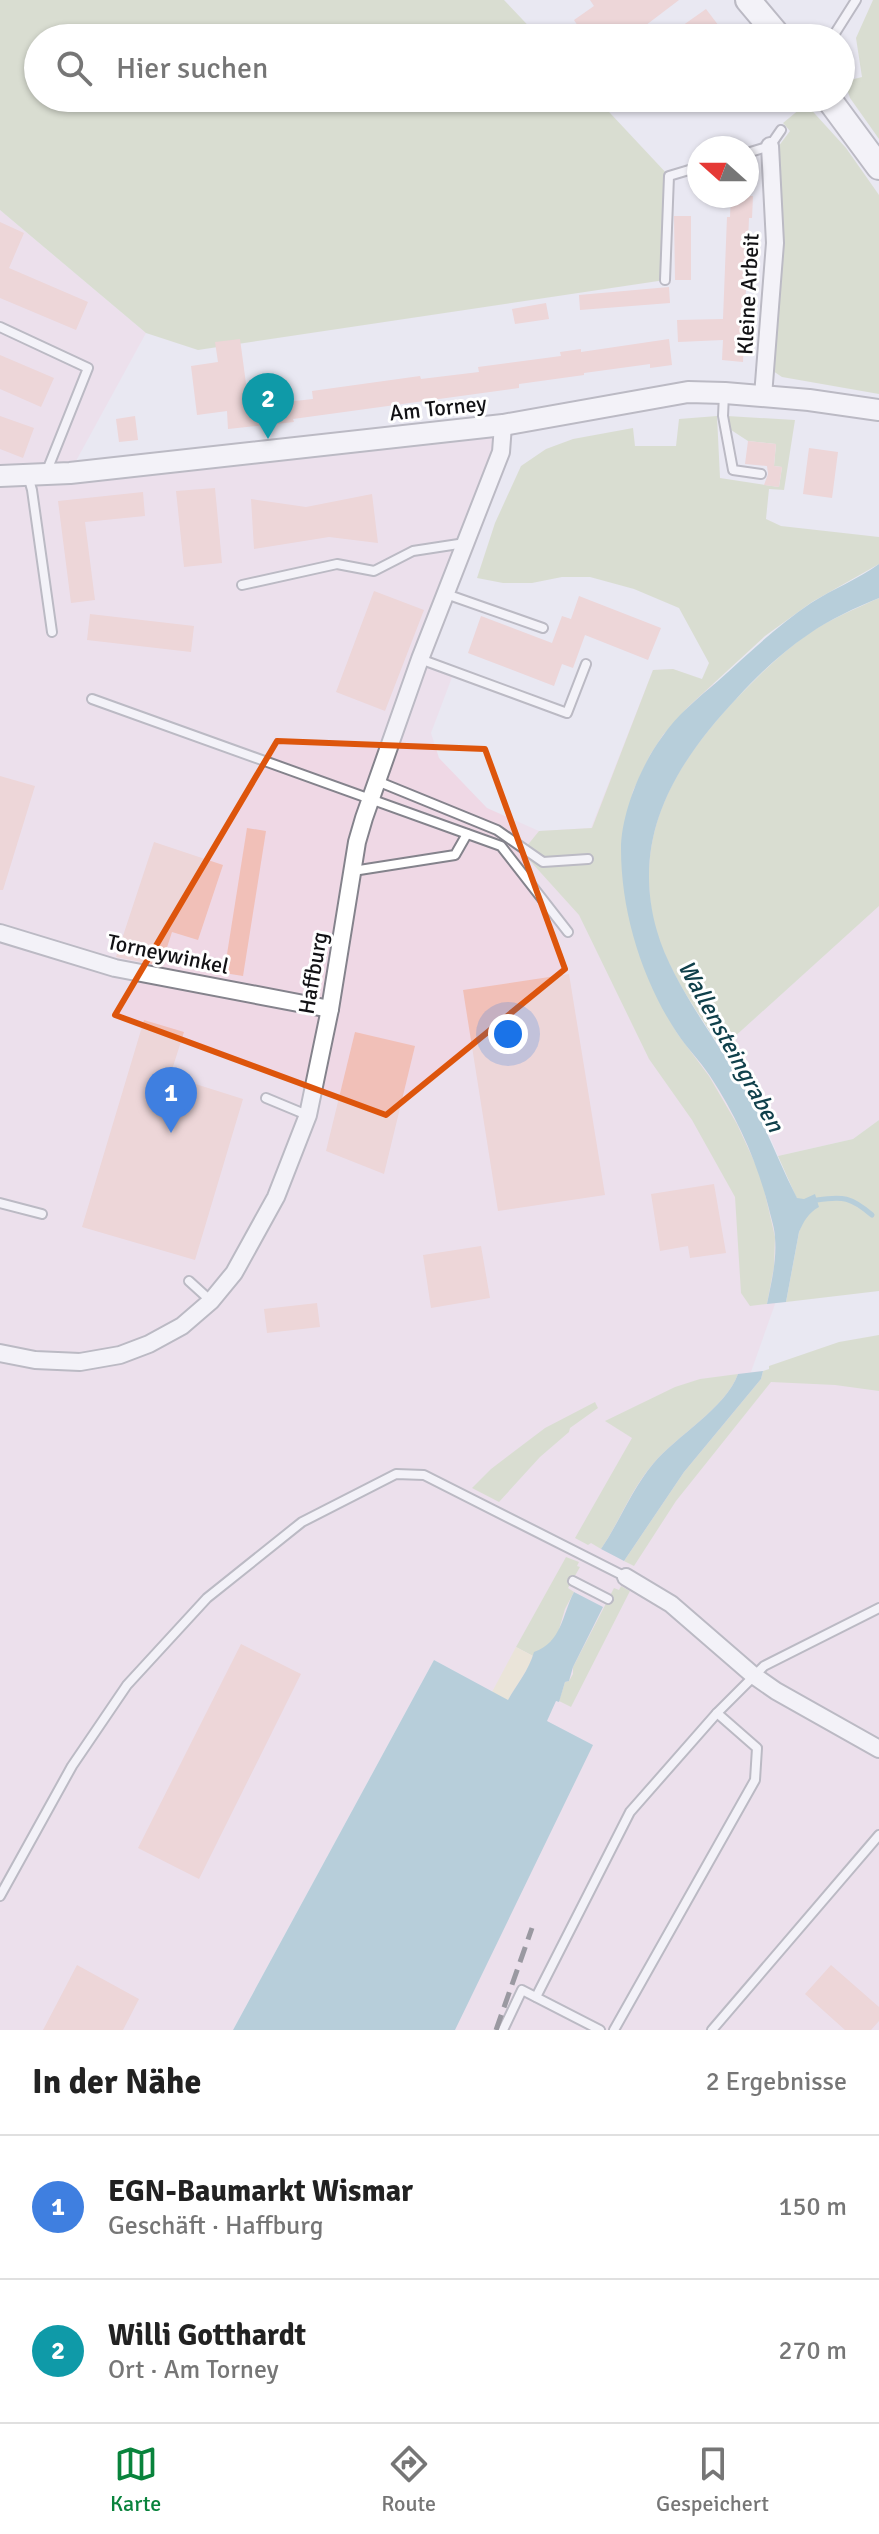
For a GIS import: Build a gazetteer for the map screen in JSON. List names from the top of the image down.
{
  "streets": {
    "street": [
      "Kleine Arbeit",
      "Am Torney",
      "Torneywinkel",
      "Haffburg"
    ]
  },
  "crossings": [
    ["Kleine Arbeit", "Am Torney"],
    ["Am Torney", "Haffburg"],
    ["Torneywinkel", "Haffburg"]
  ],
  "water": ["Wallensteingraben"],
  "north": "left",
  "page": {
    "search": "Hier suchen",
    "pins": ["2", "1"],
    "heading": ["In der Nähe", "2 Ergebnisse"],
    "list": [
      {
        "mark": "1",
        "name": "EGN-Baumarkt Wismar",
        "note": "Geschäft · Haffburg",
        "value": "150 m"
      },
      {
        "mark": "2",
        "name": "Willi Gotthardt",
        "note": "Ort · Am Torney",
        "value": "270 m"
      }
    ],
    "nav": ["Karte", "Route", "Gespeichert"]
  }
}
